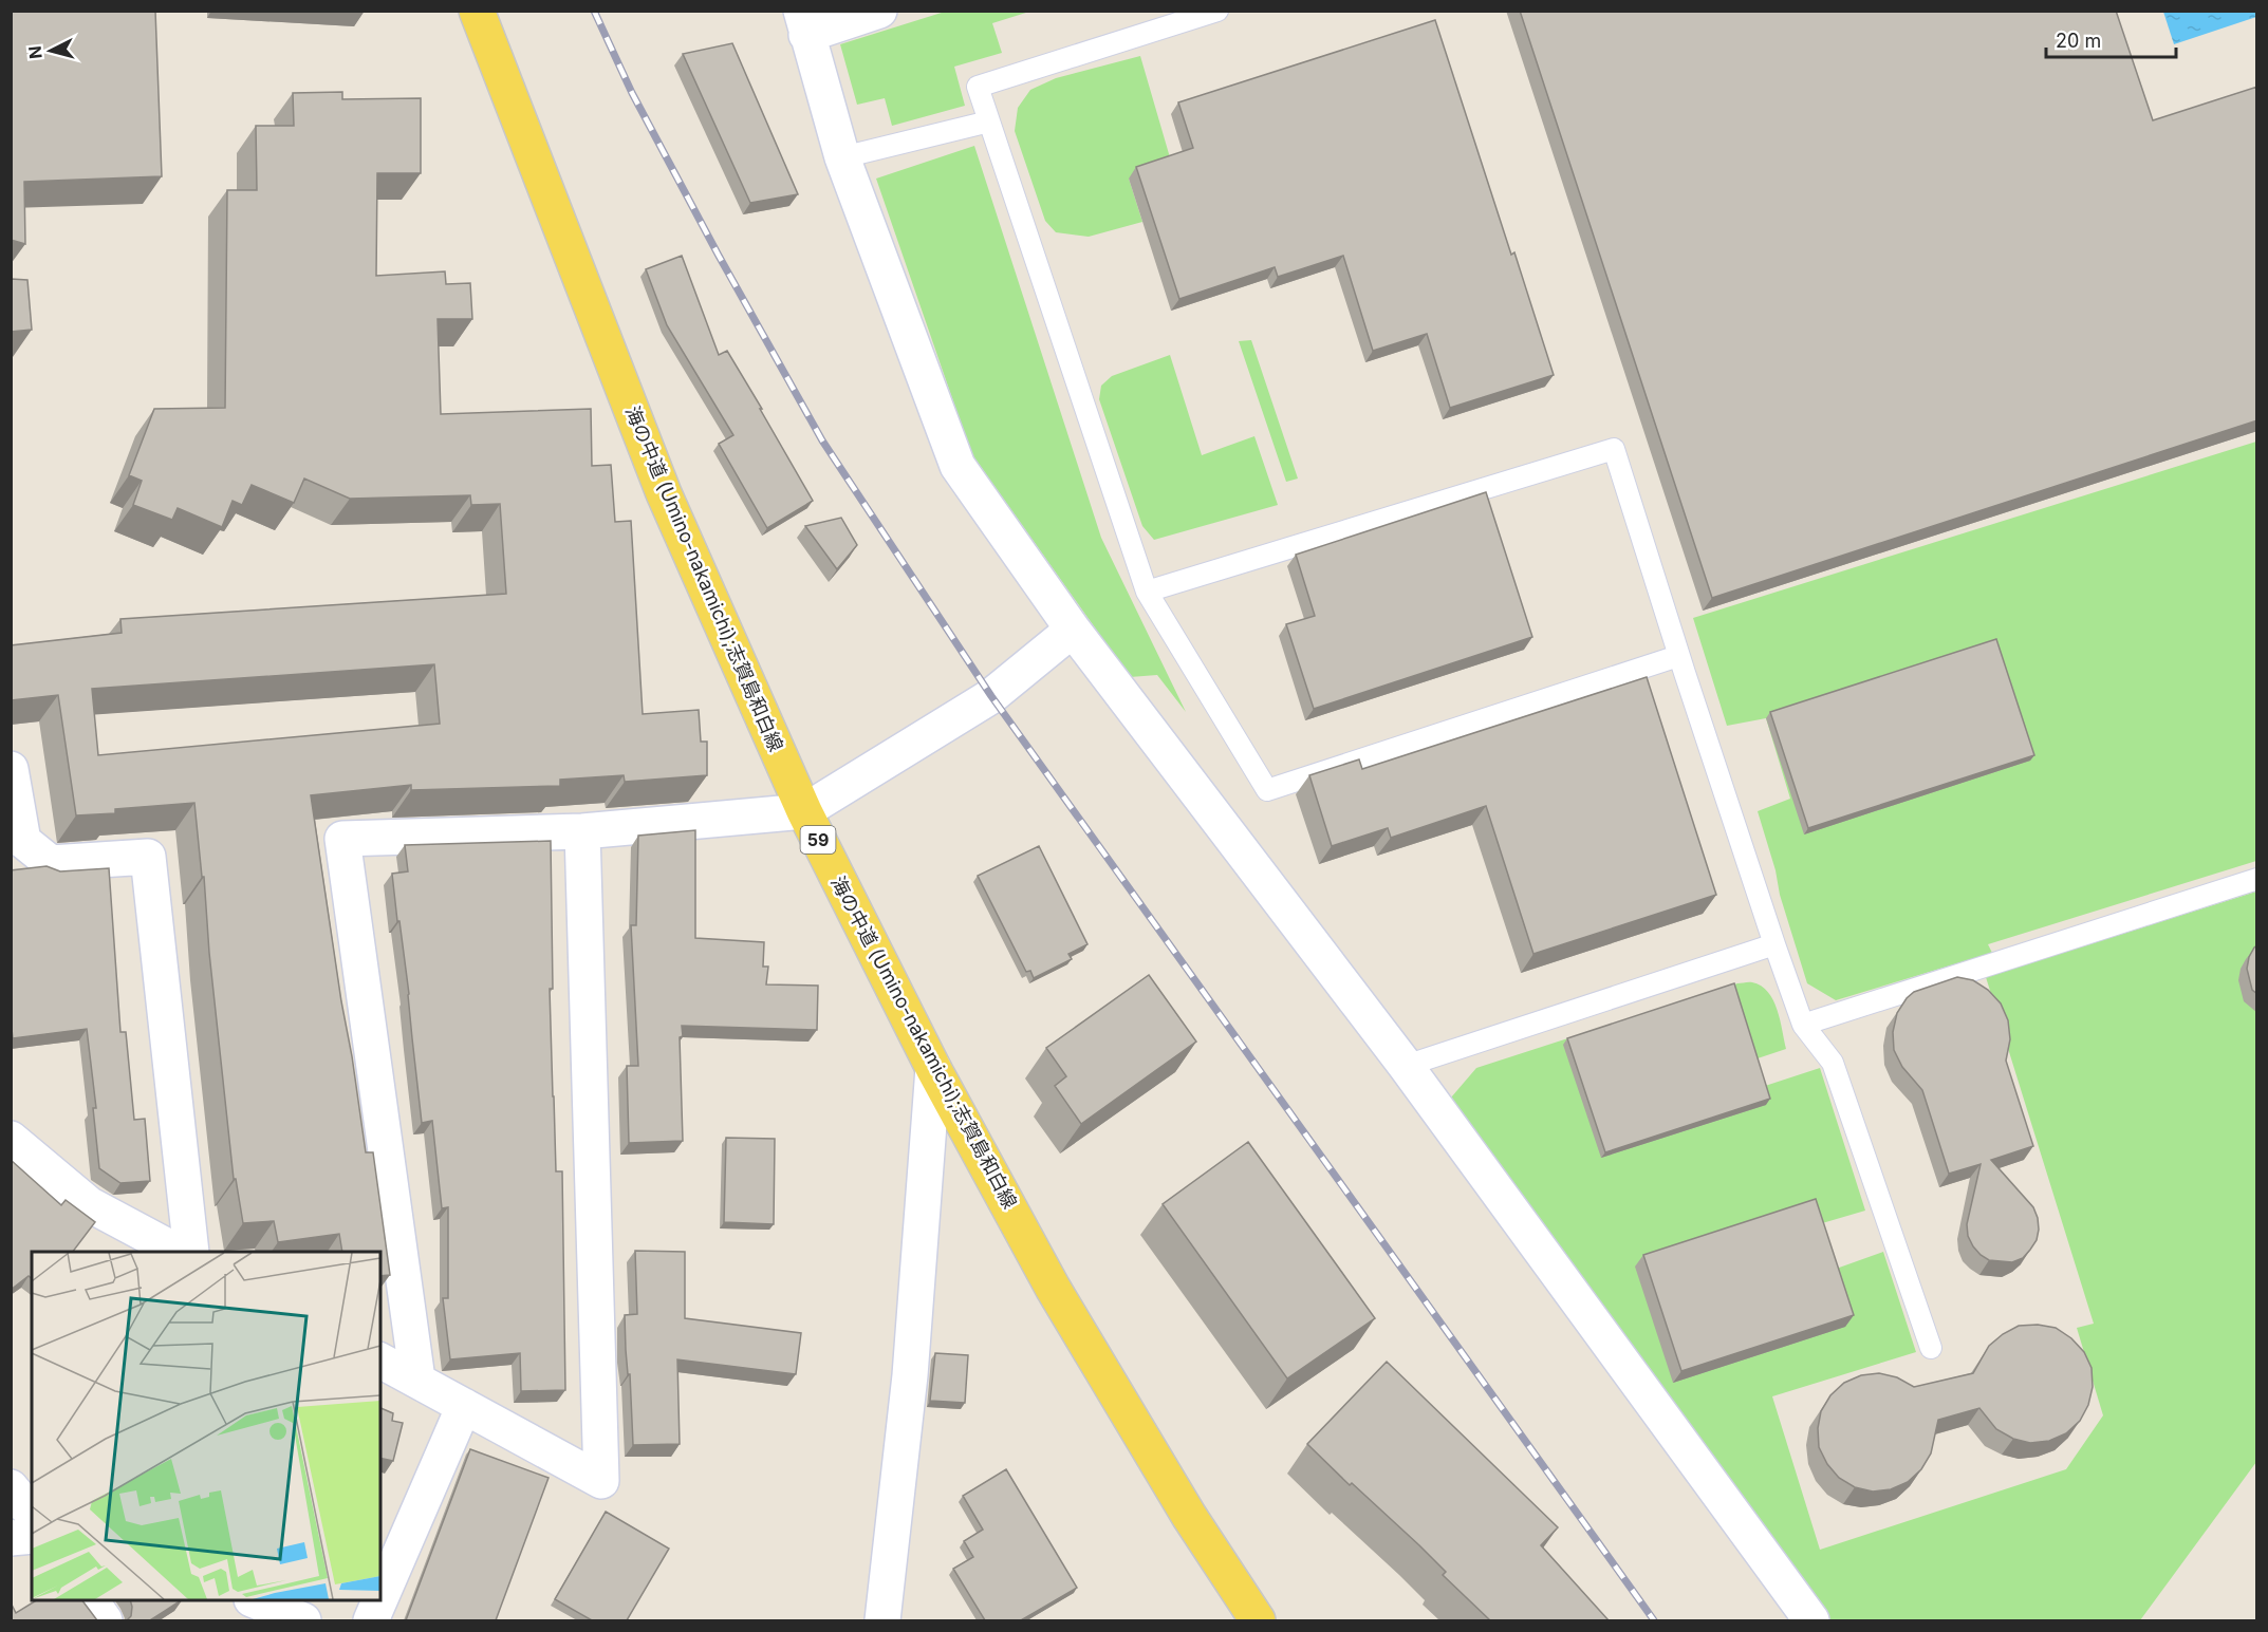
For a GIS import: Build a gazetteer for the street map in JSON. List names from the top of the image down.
{
  "streets": {
    "main road": ["海の中道 (Umino-nakamichi);志賀島和白線", "59"]
  },
  "scale_bar": "20 m",
  "north": "left"
}
